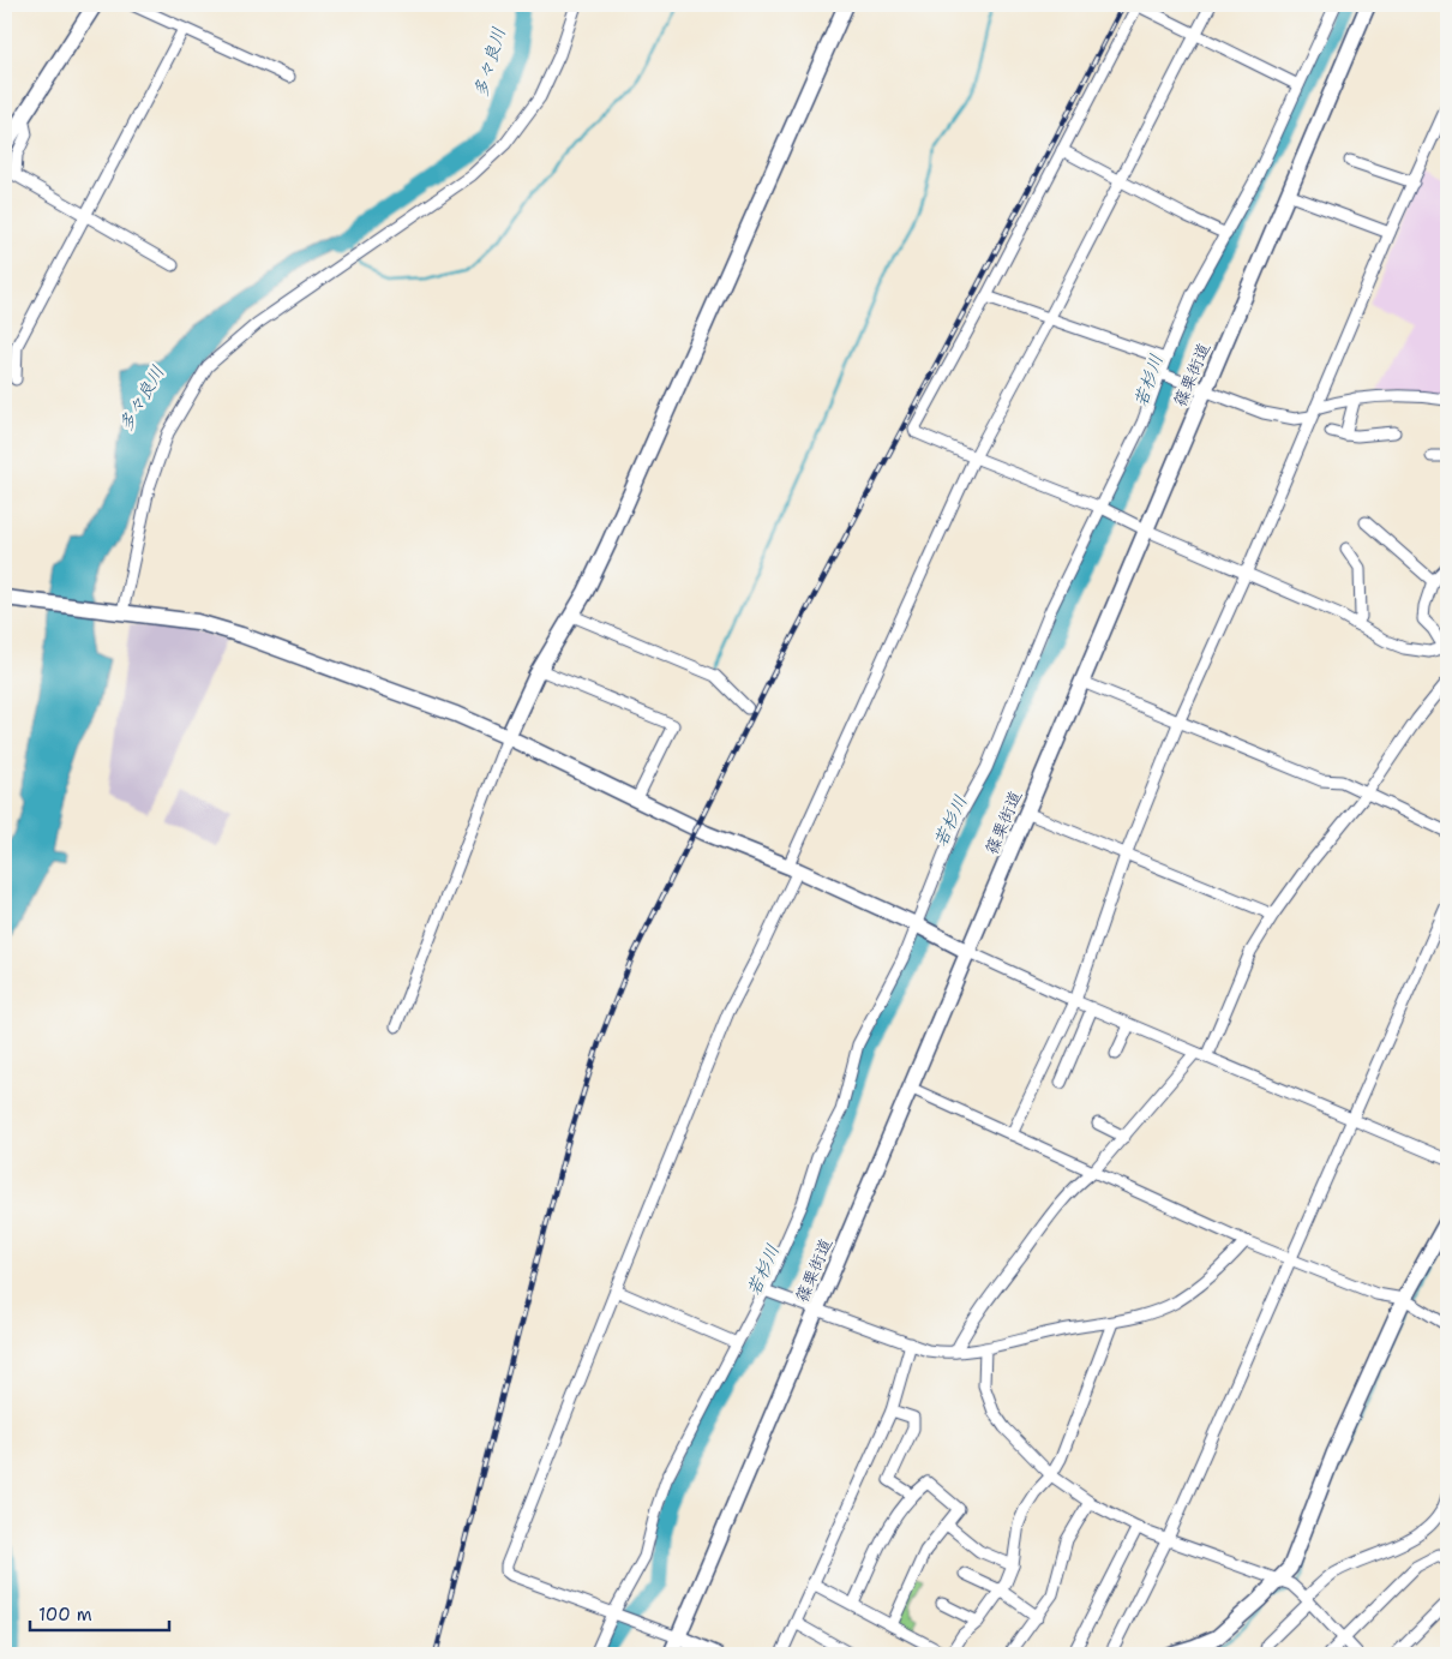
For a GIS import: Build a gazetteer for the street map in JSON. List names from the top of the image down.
{
  "streets": {
    "street": ["篠栗街道"]
  },
  "water": ["多々良川", "若杉川"],
  "scale_bar": "100 m"
}
